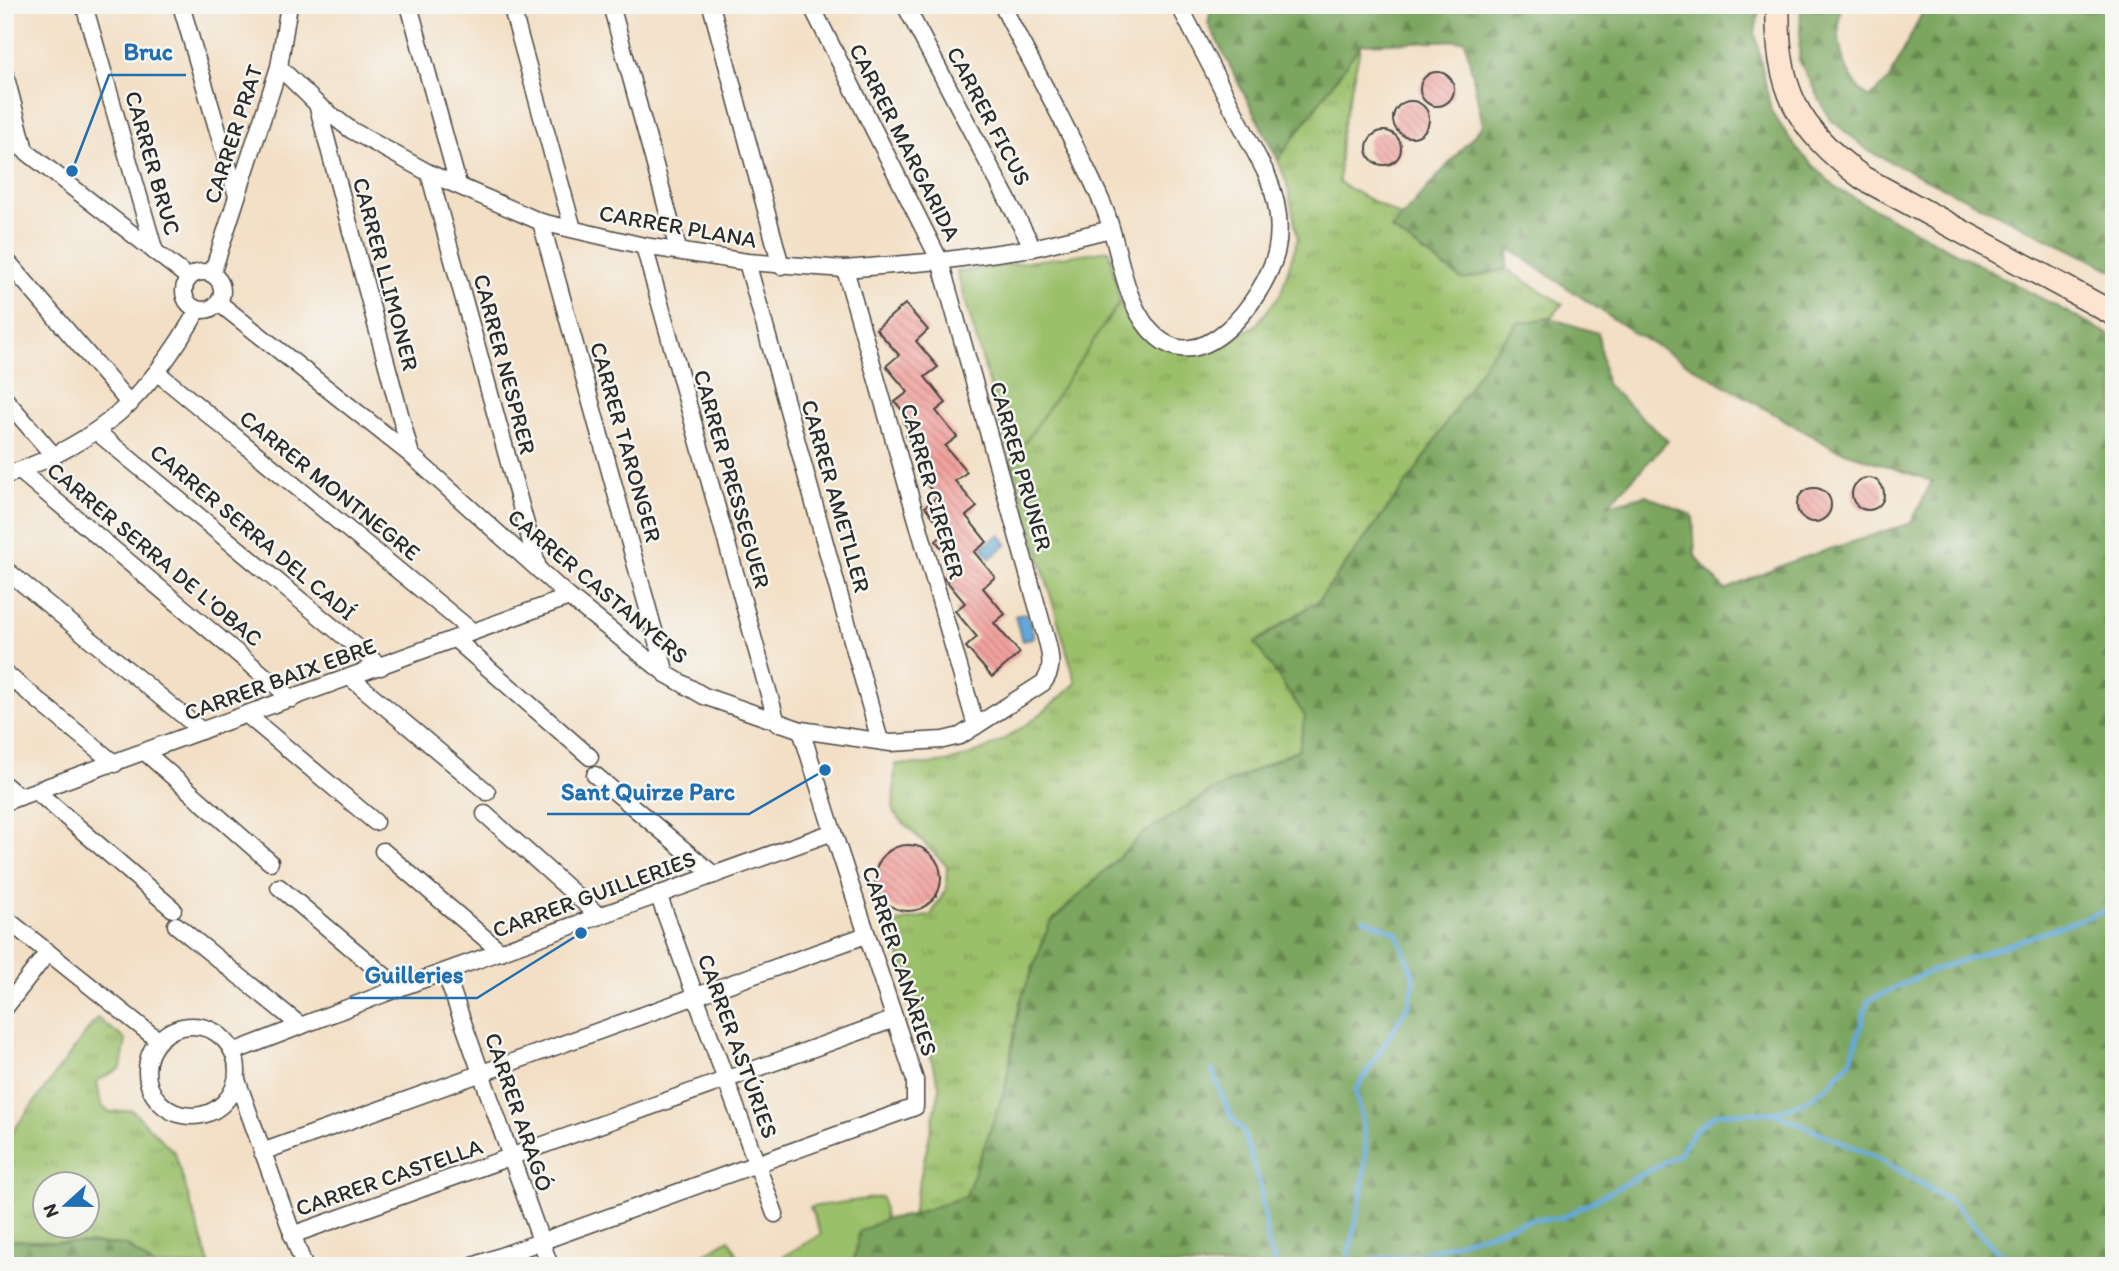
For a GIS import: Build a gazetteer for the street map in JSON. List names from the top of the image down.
{
  "streets": {
    "street": [
      "CARRER FICUS",
      "CARRER PRAT",
      "CARRER MARGARIDA",
      "CARRER BRUC",
      "CARRER PLANA",
      "CARRER LLIMONER",
      "CARRER NESPRER",
      "CARRER TARONGER",
      "CARRER PRUNER",
      "CARRER PRESSEGUER",
      "CARRER MONTNEGRE",
      "CARRER CIRERER",
      "CARRER AMETLLER",
      "CARRER SERRA DEL CADÍ",
      "CARRER SERRA DE L'OBAC",
      "CARRER CASTANYERS",
      "CARRER BAIX EBRE",
      "CARRER GUILLERIES",
      "CARRER CANÀRIES",
      "CARRER ASTÚRIES",
      "CARRER ARAGÓ",
      "CARRER CASTELLA"
    ]
  },
  "crossings": [
    ["CARRER FICUS", "CARRER PLANA"],
    ["CARRER PRAT", "CARRER PLANA"],
    ["CARRER PRAT", "CARRER CASTANYERS"],
    ["CARRER MARGARIDA", "CARRER PLANA"],
    ["CARRER MARGARIDA", "CARRER PRUNER"],
    ["CARRER PLANA", "CARRER LLIMONER"],
    ["CARRER PLANA", "CARRER NESPRER"],
    ["CARRER PLANA", "CARRER TARONGER"],
    ["CARRER PLANA", "CARRER PRUNER"],
    ["CARRER PLANA", "CARRER PRESSEGUER"],
    ["CARRER PLANA", "CARRER CIRERER"],
    ["CARRER PLANA", "CARRER AMETLLER"],
    ["CARRER LLIMONER", "CARRER CASTANYERS"],
    ["CARRER NESPRER", "CARRER CASTANYERS"],
    ["CARRER TARONGER", "CARRER CASTANYERS"],
    ["CARRER PRUNER", "CARRER CASTANYERS"],
    ["CARRER PRESSEGUER", "CARRER CASTANYERS"],
    ["CARRER MONTNEGRE", "CARRER BAIX EBRE"],
    ["CARRER CIRERER", "CARRER CASTANYERS"],
    ["CARRER AMETLLER", "CARRER CASTANYERS"],
    ["CARRER SERRA DEL CADÍ", "CARRER BAIX EBRE"],
    ["CARRER SERRA DE L'OBAC", "CARRER BAIX EBRE"],
    ["CARRER CASTANYERS", "CARRER BAIX EBRE"],
    ["CARRER GUILLERIES", "CARRER CANÀRIES"],
    ["CARRER GUILLERIES", "CARRER ASTÚRIES"],
    ["CARRER GUILLERIES", "CARRER ARAGÓ"],
    ["CARRER CANÀRIES", "CARRER ASTÚRIES"],
    ["CARRER CANÀRIES", "CARRER CASTELLA"],
    ["CARRER ASTÚRIES", "CARRER CASTELLA"],
    ["CARRER ARAGÓ", "CARRER CASTELLA"]
  ],
  "places": ["Bruc", "Sant Quirze Parc", "Guilleries"],
  "north": "left"
}
